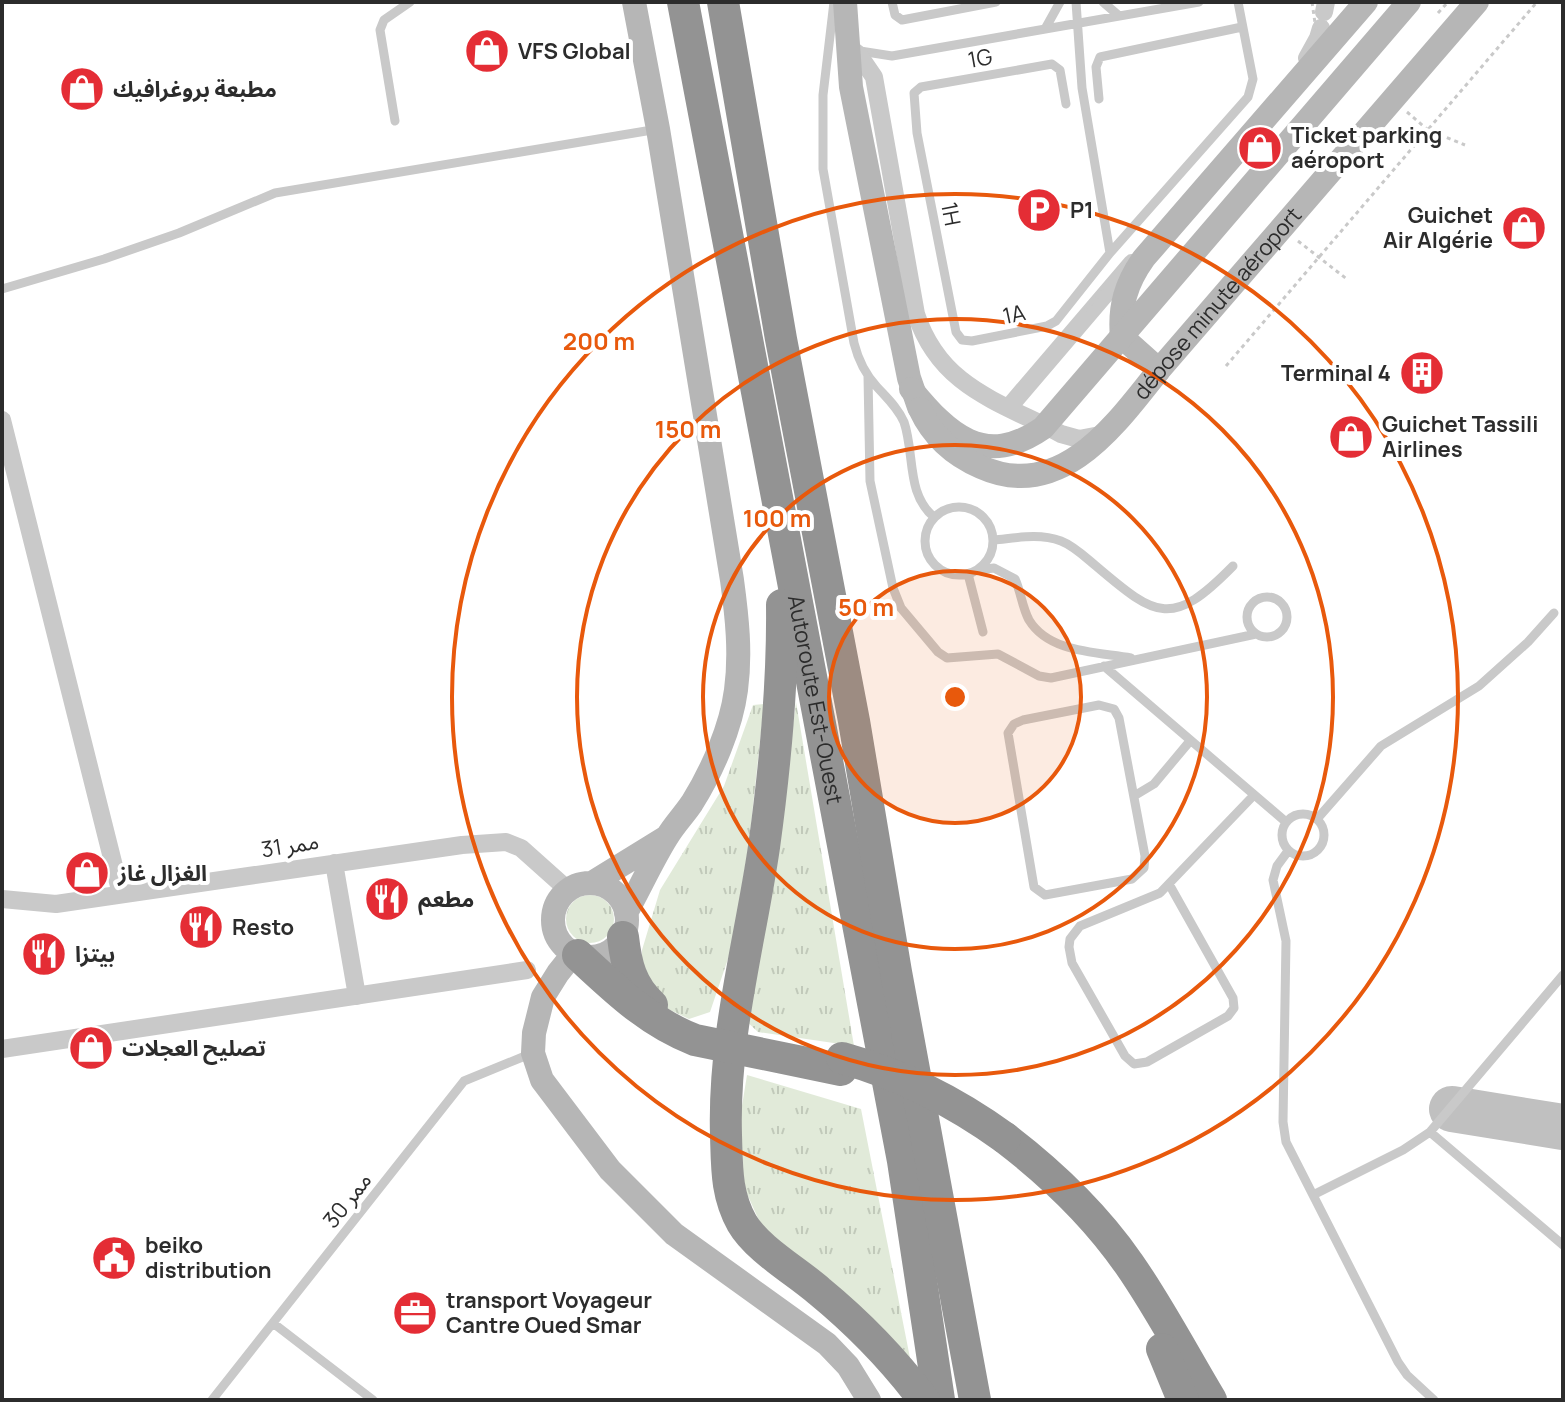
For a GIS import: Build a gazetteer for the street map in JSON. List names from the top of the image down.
{
  "streets": {
    "highway": ["Autoroute Est-Ouest"],
    "main road": ["dépose minute aéroport"],
    "street": ["ممر 31"],
    "lane": [
      "1G",
      "1H",
      "1A",
      "ممر 30"
    ]
  },
  "crossings": [
    ["1G", "1H"],
    ["1H", "1A"]
  ],
  "places": {
    "shop": [
      "VFS Global",
      "مطبعة بروغرافيك",
      "Ticket parking aéroport",
      "Guichet Air Algérie",
      "Guichet Tassili Airlines",
      "الغزال غاز",
      "تصليح العجلات"
    ],
    "parking": ["P1"],
    "building": ["Terminal 4"],
    "restaurant": ["مطعم", "Resto", "بيتزا"],
    "public building": ["beiko distribution"],
    "office": ["transport Voyageur Cantre Oued Smar"]
  },
  "rings": [
    "200 m",
    "150 m",
    "100 m",
    "50 m"
  ]
}
